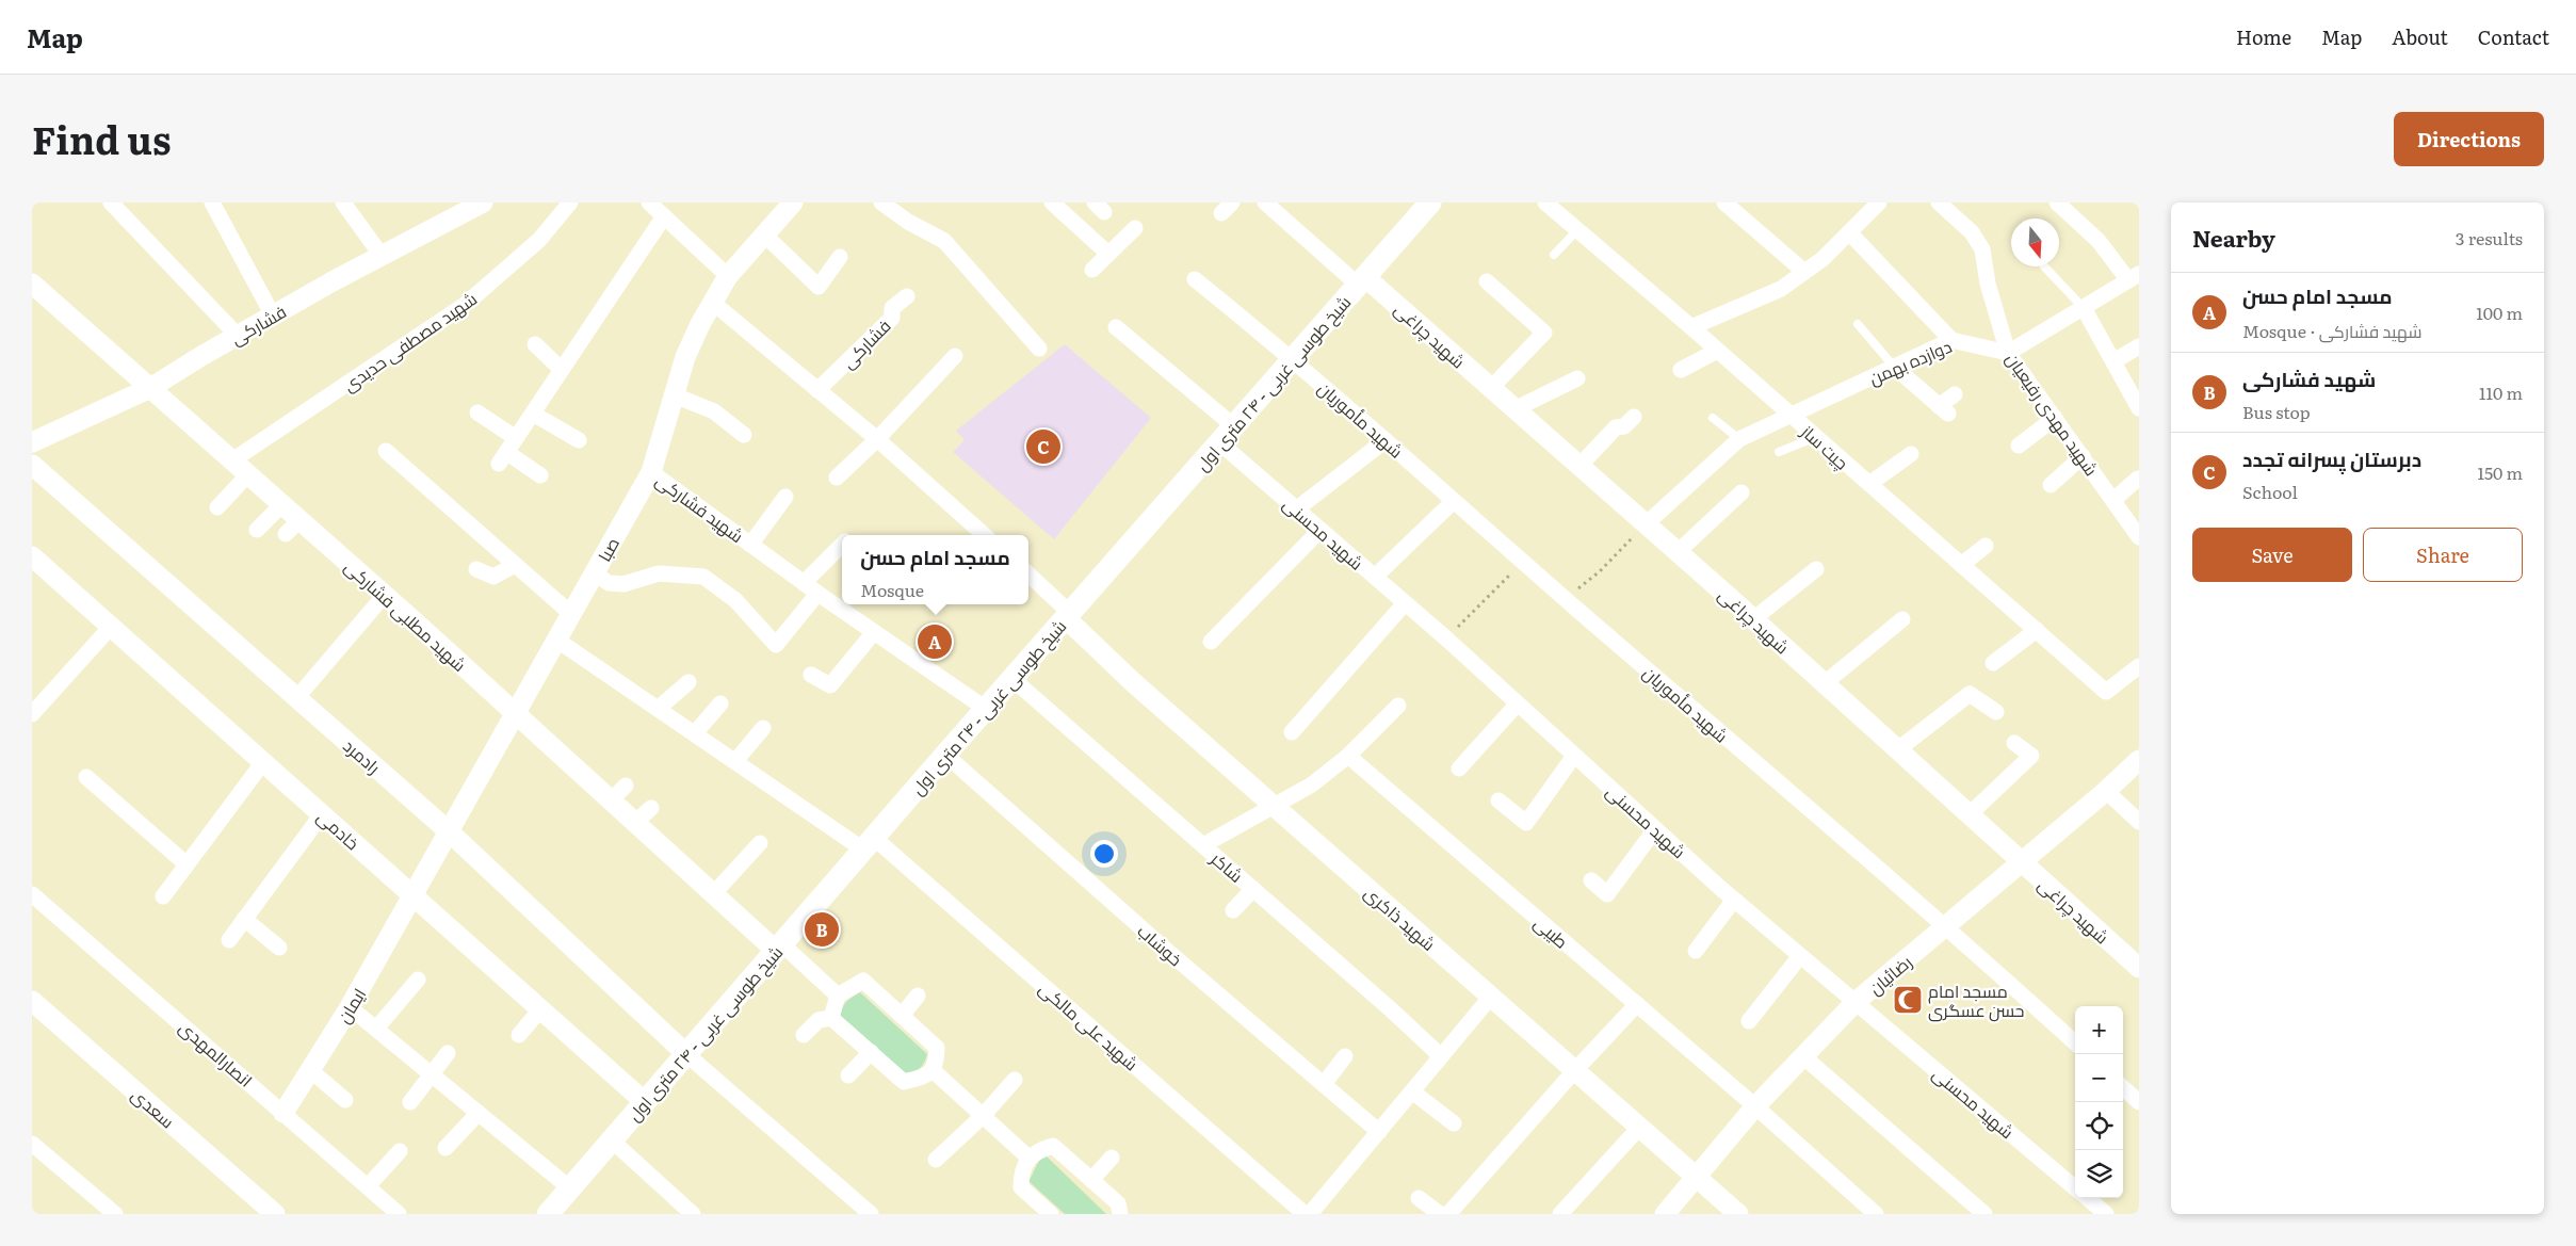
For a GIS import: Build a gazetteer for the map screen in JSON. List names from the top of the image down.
{
  "streets": {
    "main road": ["شیخ طوسی غربی - ۲۴ متری اول"],
    "street": [
      "فشارکی",
      "شهید چراغی",
      "شهید مصطفی حدیدی",
      "دوازده بهمن",
      "شهید مهدی رفیعیان",
      "شهید مأموریان",
      "چیت ساز",
      "شهید فشارکی",
      "شهید محسنی",
      "صبا",
      "شهید مطلبی فشارکی",
      "رادمرد",
      "خادمی",
      "شاکر",
      "شهید ذاکری",
      "طیبی",
      "خوشاب",
      "رضائیان",
      "ایمان",
      "شهید علی مالکی",
      "انصارالمهدی",
      "سعدی"
    ]
  },
  "crossings": [
    ["فشارکی", "شهید مطلبی فشارکی"],
    ["شهید چراغی", "دوازده بهمن"],
    ["شهید چراغی", "شیخ طوسی غربی - ۲۴ متری اول"],
    ["شهید چراغی", "رضائیان"],
    ["شهید مصطفی حدیدی", "شهید مطلبی فشارکی"],
    ["دوازده بهمن", "شهید مهدی رفیعیان"],
    ["دوازده بهمن", "چیت ساز"],
    ["شیخ طوسی غربی - ۲۴ متری اول", "شهید مأموریان"],
    ["شیخ طوسی غربی - ۲۴ متری اول", "شهید فشارکی"],
    ["شیخ طوسی غربی - ۲۴ متری اول", "شهید محسنی"],
    ["شیخ طوسی غربی - ۲۴ متری اول", "شهید مطلبی فشارکی"],
    ["شیخ طوسی غربی - ۲۴ متری اول", "رادمرد"],
    ["شیخ طوسی غربی - ۲۴ متری اول", "خادمی"],
    ["شیخ طوسی غربی - ۲۴ متری اول", "شاکر"],
    ["شیخ طوسی غربی - ۲۴ متری اول", "شهید ذاکری"],
    ["شیخ طوسی غربی - ۲۴ متری اول", "خوشاب"],
    ["شیخ طوسی غربی - ۲۴ متری اول", "شهید علی مالکی"],
    ["شهید مأموریان", "رضائیان"],
    ["شهید فشارکی", "صبا"],
    ["شهید محسنی", "رضائیان"],
    ["صبا", "شهید مطلبی فشارکی"],
    ["صبا", "رادمرد"],
    ["صبا", "خادمی"],
    ["صبا", "ایمان"],
    ["صبا", "شهید علی مالکی"],
    ["خادمی", "ایمان"],
    ["شهید ذاکری", "رضائیان"],
    ["طیبی", "رضائیان"],
    ["ایمان", "انصارالمهدی"]
  ],
  "places": {
    "mosque": ["مسجد امام حسن عسگری"]
  },
  "north": "bottom",
  "page": {
    "header": "Map",
    "nav": [
      "Home",
      "Map",
      "About",
      "Contact"
    ],
    "title": "Find us",
    "buttons": [
      "Directions",
      ["Save", "Share"]
    ],
    "heading": ["Nearby", "3 results"],
    "list": [
      {
        "mark": "A",
        "name": "مسجد امام حسن",
        "note": "Mosque · شهید فشارکی",
        "value": "100 m"
      },
      {
        "mark": "B",
        "name": "شهید فشارکی",
        "note": "Bus stop",
        "value": "110 m"
      },
      {
        "mark": "C",
        "name": "دبرستان پسرانه تجدد",
        "note": "School",
        "value": "150 m"
      }
    ],
    "pins": ["C", "A", "B"],
    "popup": ["مسجد امام حسن", "Mosque"],
    "map_buttons": ["+", "−"]
  }
}
